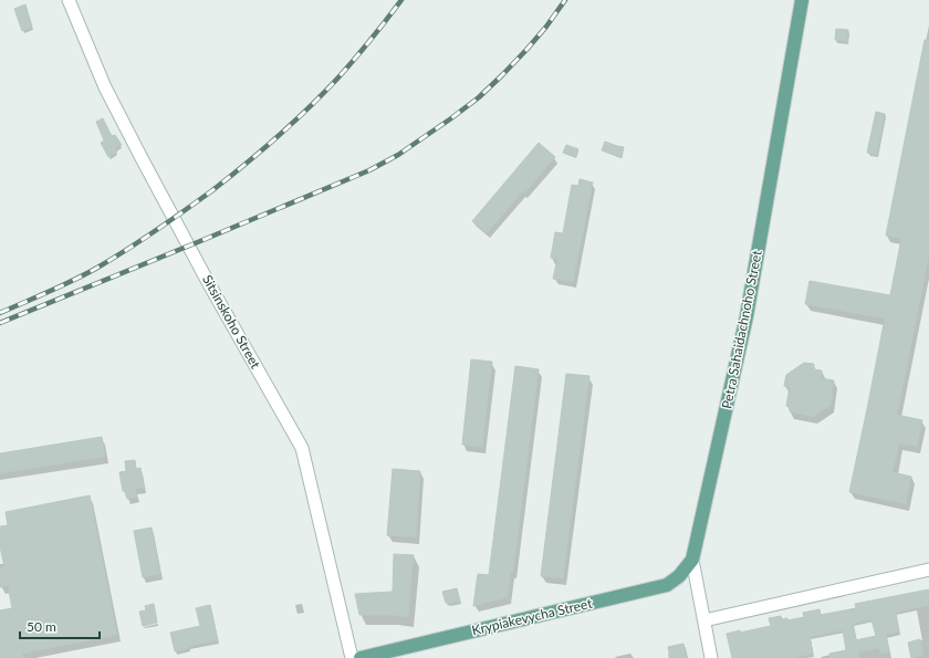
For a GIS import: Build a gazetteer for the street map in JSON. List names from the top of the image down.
{
  "streets": {
    "main road": ["Petra Sahaidachnoho Street", "Krypiakevycha Street"],
    "street": ["Sitsinskoho Street"]
  },
  "crossings": [
    ["Petra Sahaidachnoho Street", "Krypiakevycha Street"]
  ],
  "scale_bar": "50 m"
}
